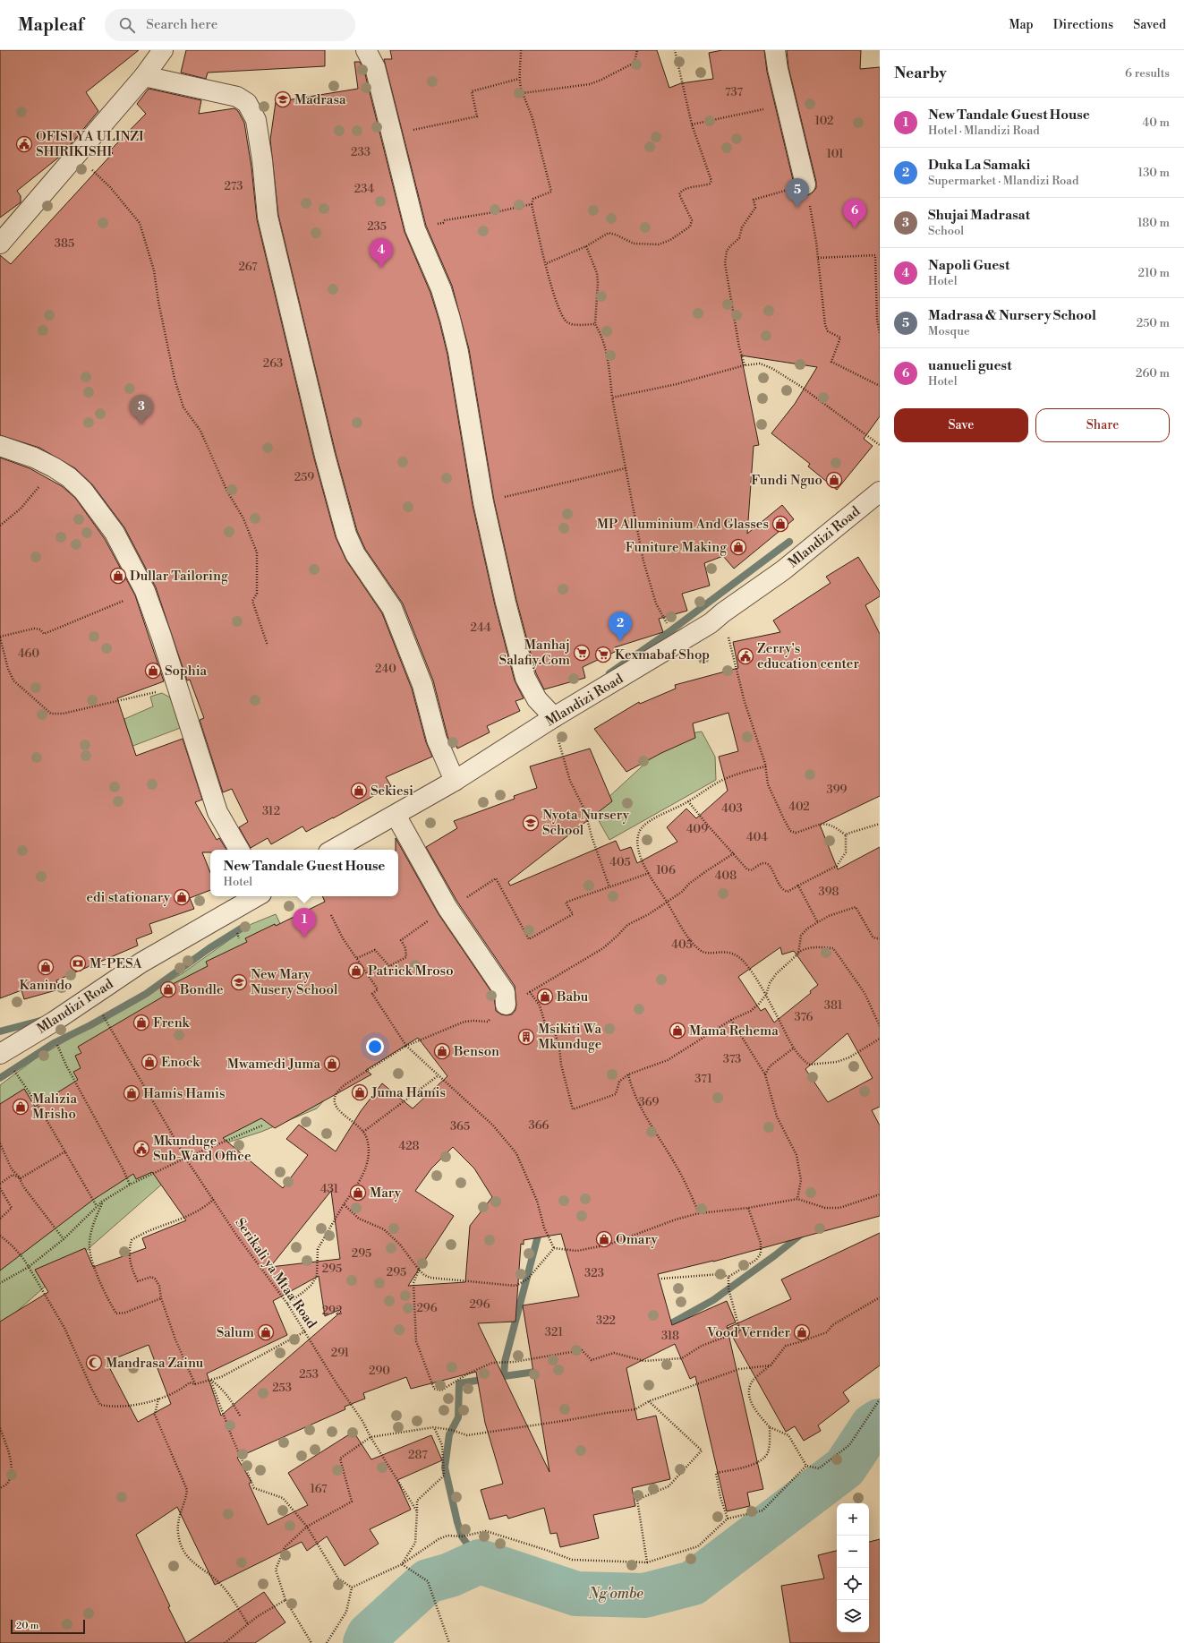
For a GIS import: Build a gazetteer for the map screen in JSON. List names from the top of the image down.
{
  "streets": {
    "street": ["Mlandizi Road"],
    "path": ["Serikali ya Mtaa Road"]
  },
  "crossings": [
    ["Mlandizi Road", "Serikali ya Mtaa Road"]
  ],
  "water": ["Ng'ombe"],
  "places": {
    "school or university": ["Madrasa", "Nyota Nursery School", "New Mary Nusery School"],
    "public building": ["OFISI YA ULINZI SHIRIKISHI", "Zerry's education center", "Mkunduge Sub-Ward Office"],
    "shop": [
      "Fundi Nguo",
      "MP Alluminium And Glasses",
      "Funiture Making",
      "Dullar Tailoring",
      "Sophia",
      "Sekiesi",
      "edi stationary",
      "Kanindo",
      "Patrick Mroso",
      "Bondle",
      "Babu",
      "Frenk",
      "Mama Rehema",
      "Benson",
      "Enock",
      "Mwamedi Juma",
      "Juma Hamis",
      "Hamis Hamis",
      "Malizia Mrisho",
      "Mary",
      "Omary",
      "Salum",
      "Vood Vernder"
    ],
    "supermarket": ["Manhaj Salafiy.Com", "Kexmabaf Shop"],
    "bank": ["M-PESA"],
    "building": ["Msikiti Wa Mkunduge"],
    "mosque": ["Mandrasa Zainu"]
  },
  "house_numbers": [
    "737",
    "102",
    "233",
    "101",
    "273",
    "234",
    "235",
    "385",
    "267",
    "263",
    "259",
    "244",
    "460",
    "240",
    "399",
    "402",
    "403",
    "312",
    "409",
    "404",
    "405",
    "106",
    "408",
    "398",
    "405",
    "381",
    "376",
    "373",
    "371",
    "369",
    "366",
    "365",
    "428",
    "431",
    "295",
    "295",
    "295",
    "323",
    "296",
    "296",
    "292",
    "322",
    "321",
    "318",
    "291",
    "290",
    "253",
    "253",
    "287",
    "167"
  ],
  "scale_bar": "20 m",
  "page": {
    "header": "Mapleaf",
    "search": "Search here",
    "nav": ["Map", "Directions", "Saved"],
    "heading": ["Nearby", "6 results"],
    "list": [
      {
        "mark": "1",
        "name": "New Tandale Guest House",
        "note": "Hotel · Mlandizi Road",
        "value": "40 m"
      },
      {
        "mark": "2",
        "name": "Duka La Samaki",
        "note": "Supermarket · Mlandizi Road",
        "value": "130 m"
      },
      {
        "mark": "3",
        "name": "Shujai Madrasat",
        "note": "School",
        "value": "180 m"
      },
      {
        "mark": "4",
        "name": "Napoli Guest",
        "note": "Hotel",
        "value": "210 m"
      },
      {
        "mark": "5",
        "name": "Madrasa & Nursery School",
        "note": "Mosque",
        "value": "250 m"
      },
      {
        "mark": "6",
        "name": "uanueli guest",
        "note": "Hotel",
        "value": "260 m"
      }
    ],
    "pins": [
      "5",
      "6",
      "4",
      "3",
      "2",
      "1"
    ],
    "buttons": ["Save", "Share"],
    "popup": ["New Tandale Guest House", "Hotel"],
    "map_buttons": ["+", "−"],
    "scale": "20 m"
  }
}
